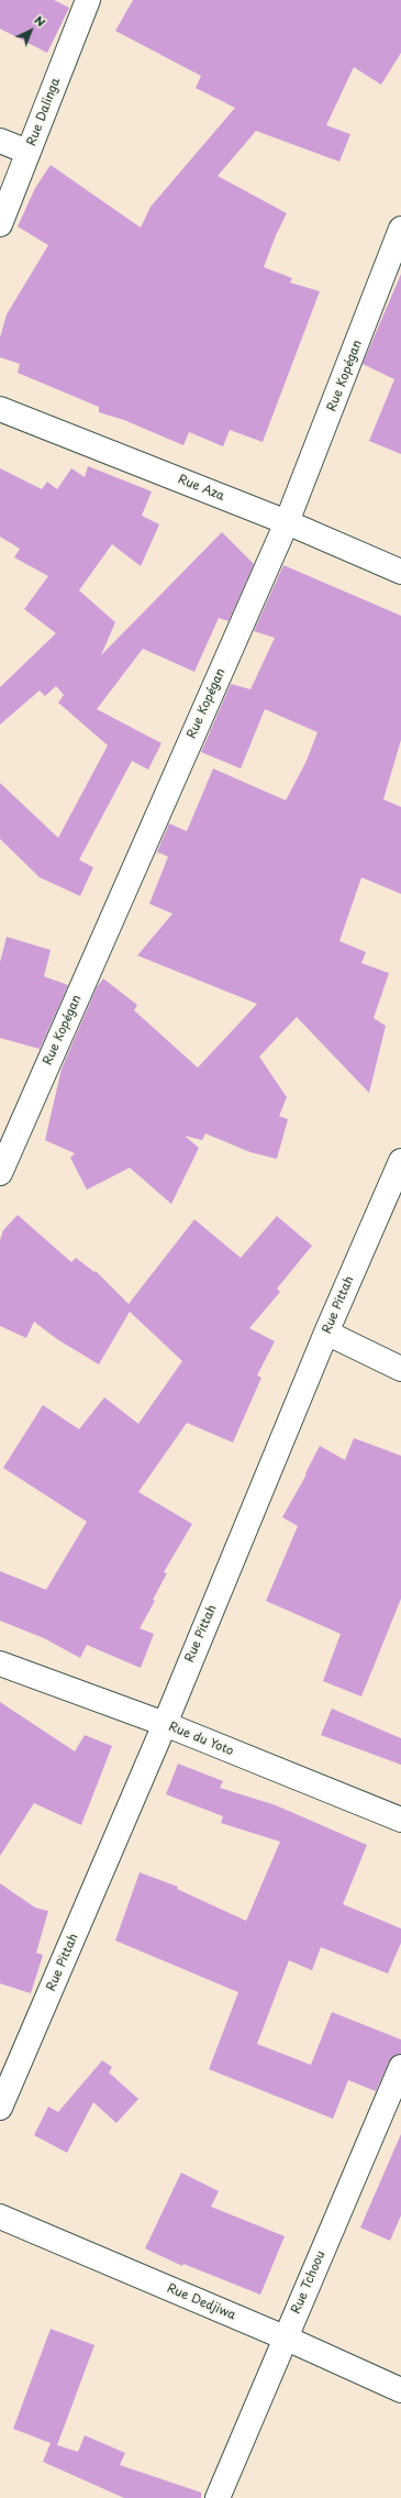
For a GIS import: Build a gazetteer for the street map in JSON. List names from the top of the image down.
{
  "streets": {
    "street": [
      "Rue Dalinga",
      "Rue Kopégan",
      "Rue Aza",
      "Rue Pittah",
      "Rue du Yoto",
      "Rue Tchoou",
      "Rue Dedjiwa"
    ]
  },
  "crossings": [
    ["Rue Kopégan", "Rue Aza"],
    ["Rue Pittah", "Rue du Yoto"],
    ["Rue Tchoou", "Rue Dedjiwa"]
  ],
  "north": "top right"
}
